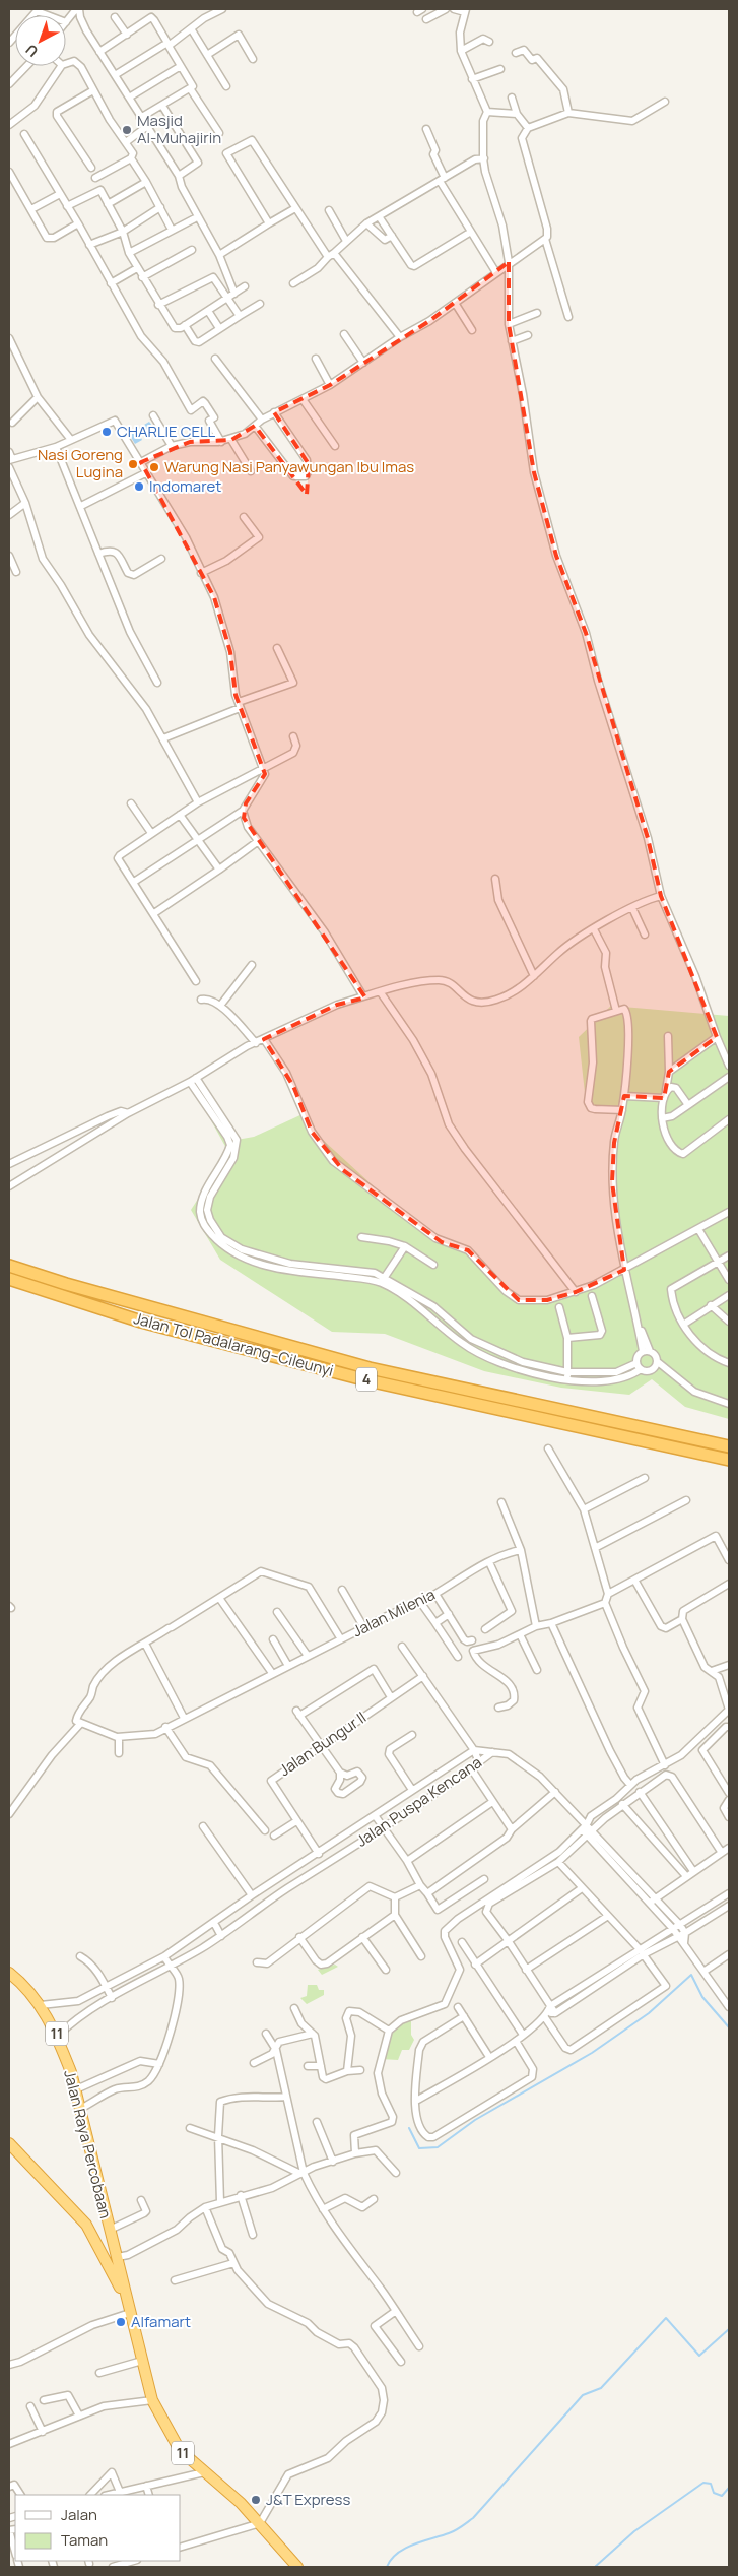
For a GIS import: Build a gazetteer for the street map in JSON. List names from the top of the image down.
{
  "streets": {
    "highway": [
      "Jalan Tol Padalarang–Cileunyi",
      "4",
      "11",
      "Jalan Raya Percobaan"
    ],
    "street": ["Jalan Milenia", "Jalan Bungur II", "Jalan Puspa Kencana"]
  },
  "crossings": [
    ["Jalan Bungur II", "Jalan Puspa Kencana"],
    ["Jalan Puspa Kencana", "Jalan Raya Percobaan"],
    ["11", "Jalan Raya Percobaan"]
  ],
  "places": [
    "Masjid Al-Muhajirin",
    "CHARLIE CELL",
    "Nasi Goreng Lugina",
    "Warung Nasi Panyawungan Ibu Imas",
    "Indomaret",
    "Alfamart",
    "J&T Express"
  ],
  "legend": ["Jalan", "Taman"],
  "north": "bottom left"
}
